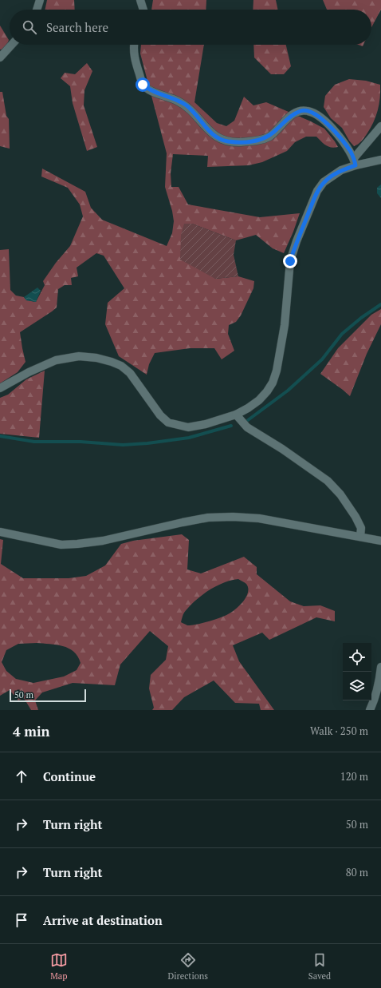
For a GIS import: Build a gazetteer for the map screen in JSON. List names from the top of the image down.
{
  "scale_bar": "50 m",
  "page": {
    "search": "Search here",
    "scale": "50 m",
    "heading": ["4 min", "Walk · 250 m"],
    "list": [
      ["Continue", "120 m"],
      ["Turn right", "50 m"],
      ["Turn right", "80 m"],
      "Arrive at destination"
    ],
    "nav": ["Map", "Directions", "Saved"]
  }
}
